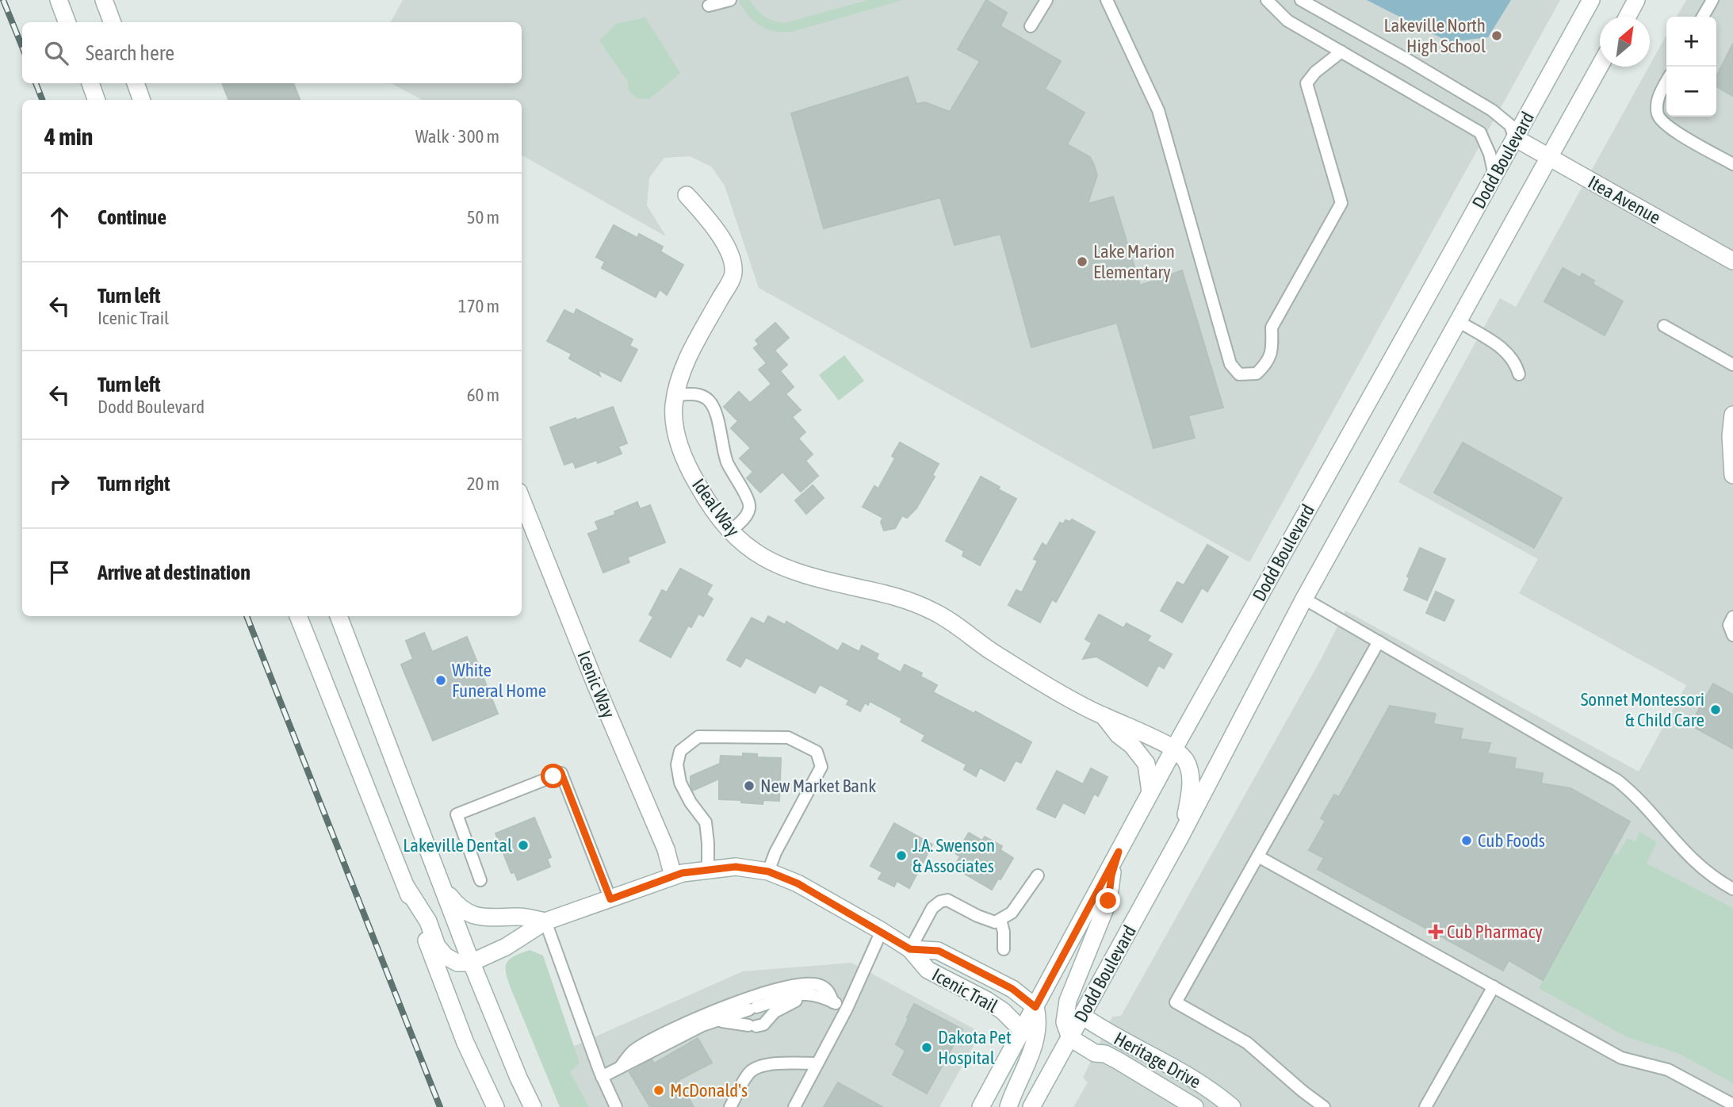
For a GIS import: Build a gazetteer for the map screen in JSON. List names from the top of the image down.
{
  "streets": {
    "main road": [
      "Dodd Boulevard",
      "Itea Avenue",
      "Ideal Way",
      "Icenic Way",
      "Icenic Trail",
      "Heritage Drive"
    ]
  },
  "crossings": [
    ["Dodd Boulevard", "Itea Avenue"],
    ["Dodd Boulevard", "Ideal Way"],
    ["Dodd Boulevard", "Icenic Trail"],
    ["Dodd Boulevard", "Heritage Drive"],
    ["Icenic Way", "Icenic Trail"]
  ],
  "places": {
    "other": [
      "Lakeville North High School",
      "Lake Marion Elementary",
      "White Funeral Home",
      "Sonnet Montessori & Child Care",
      "New Market Bank",
      "Cub Foods",
      "Lakeville Dental",
      "J.A. Swenson & Associates",
      "Dakota Pet Hospital",
      "McDonald's"
    ],
    "health": ["Cub Pharmacy"]
  },
  "north": "top right",
  "page": {
    "map_buttons": ["+", "−"],
    "search": "Search here",
    "heading": ["4 min", "Walk · 300 m"],
    "list": [
      ["Continue", "50 m"],
      ["Turn left", "Icenic Trail", "170 m"],
      ["Turn left", "Dodd Boulevard", "60 m"],
      ["Turn right", "20 m"],
      "Arrive at destination"
    ]
  }
}
